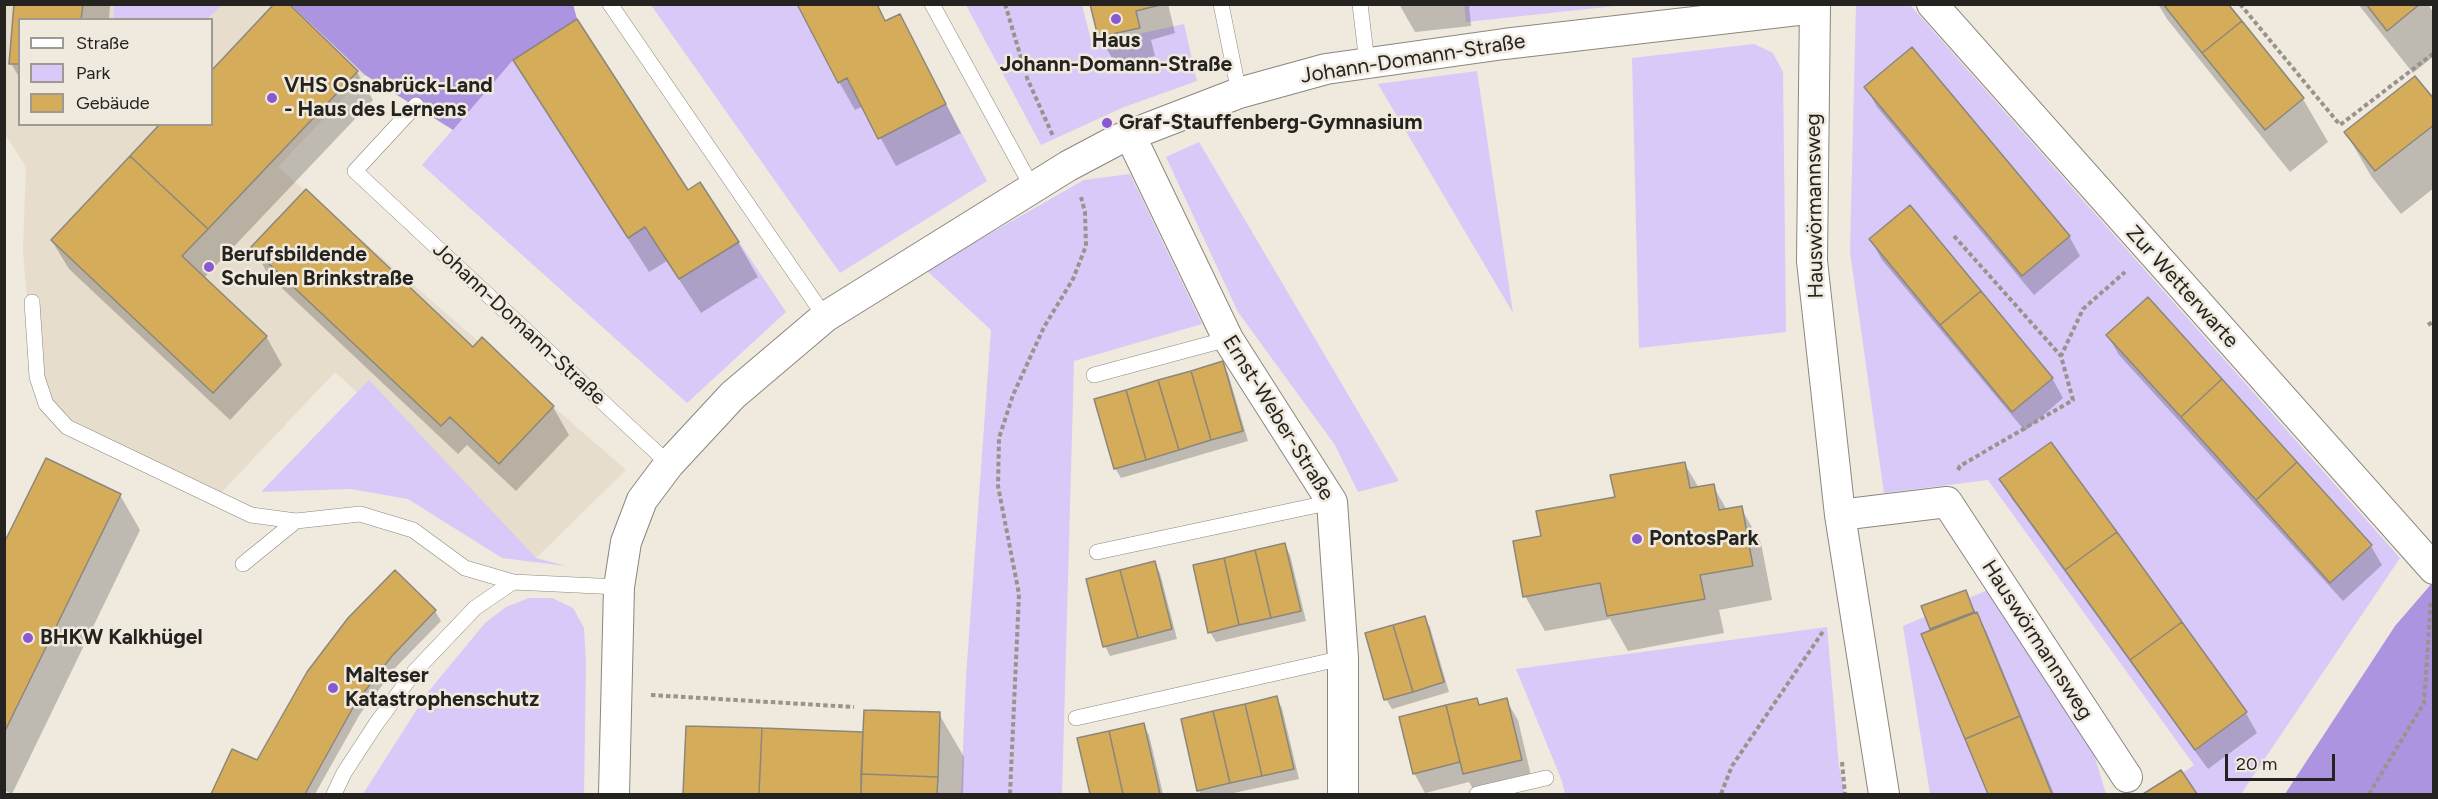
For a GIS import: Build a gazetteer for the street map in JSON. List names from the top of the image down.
{
  "streets": {
    "street": [
      "Johann-Domann-Straße",
      "Hauswörmannsweg",
      "Zur Wetterwarte",
      "Ernst-Weber-Straße"
    ]
  },
  "crossings": [
    ["Johann-Domann-Straße", "Hauswörmannsweg"],
    ["Johann-Domann-Straße", "Ernst-Weber-Straße"]
  ],
  "places": [
    "Haus Johann-Domann-Straße",
    "VHS Osnabrück-Land - Haus des Lernens",
    "Graf-Stauffenberg-Gymnasium",
    "Berufsbildende Schulen Brinkstraße",
    "PontosPark",
    "BHKW Kalkhügel",
    "Malteser Katastrophenschutz"
  ],
  "legend": ["Straße", "Park", "Gebäude"],
  "scale_bar": "20 m"
}
